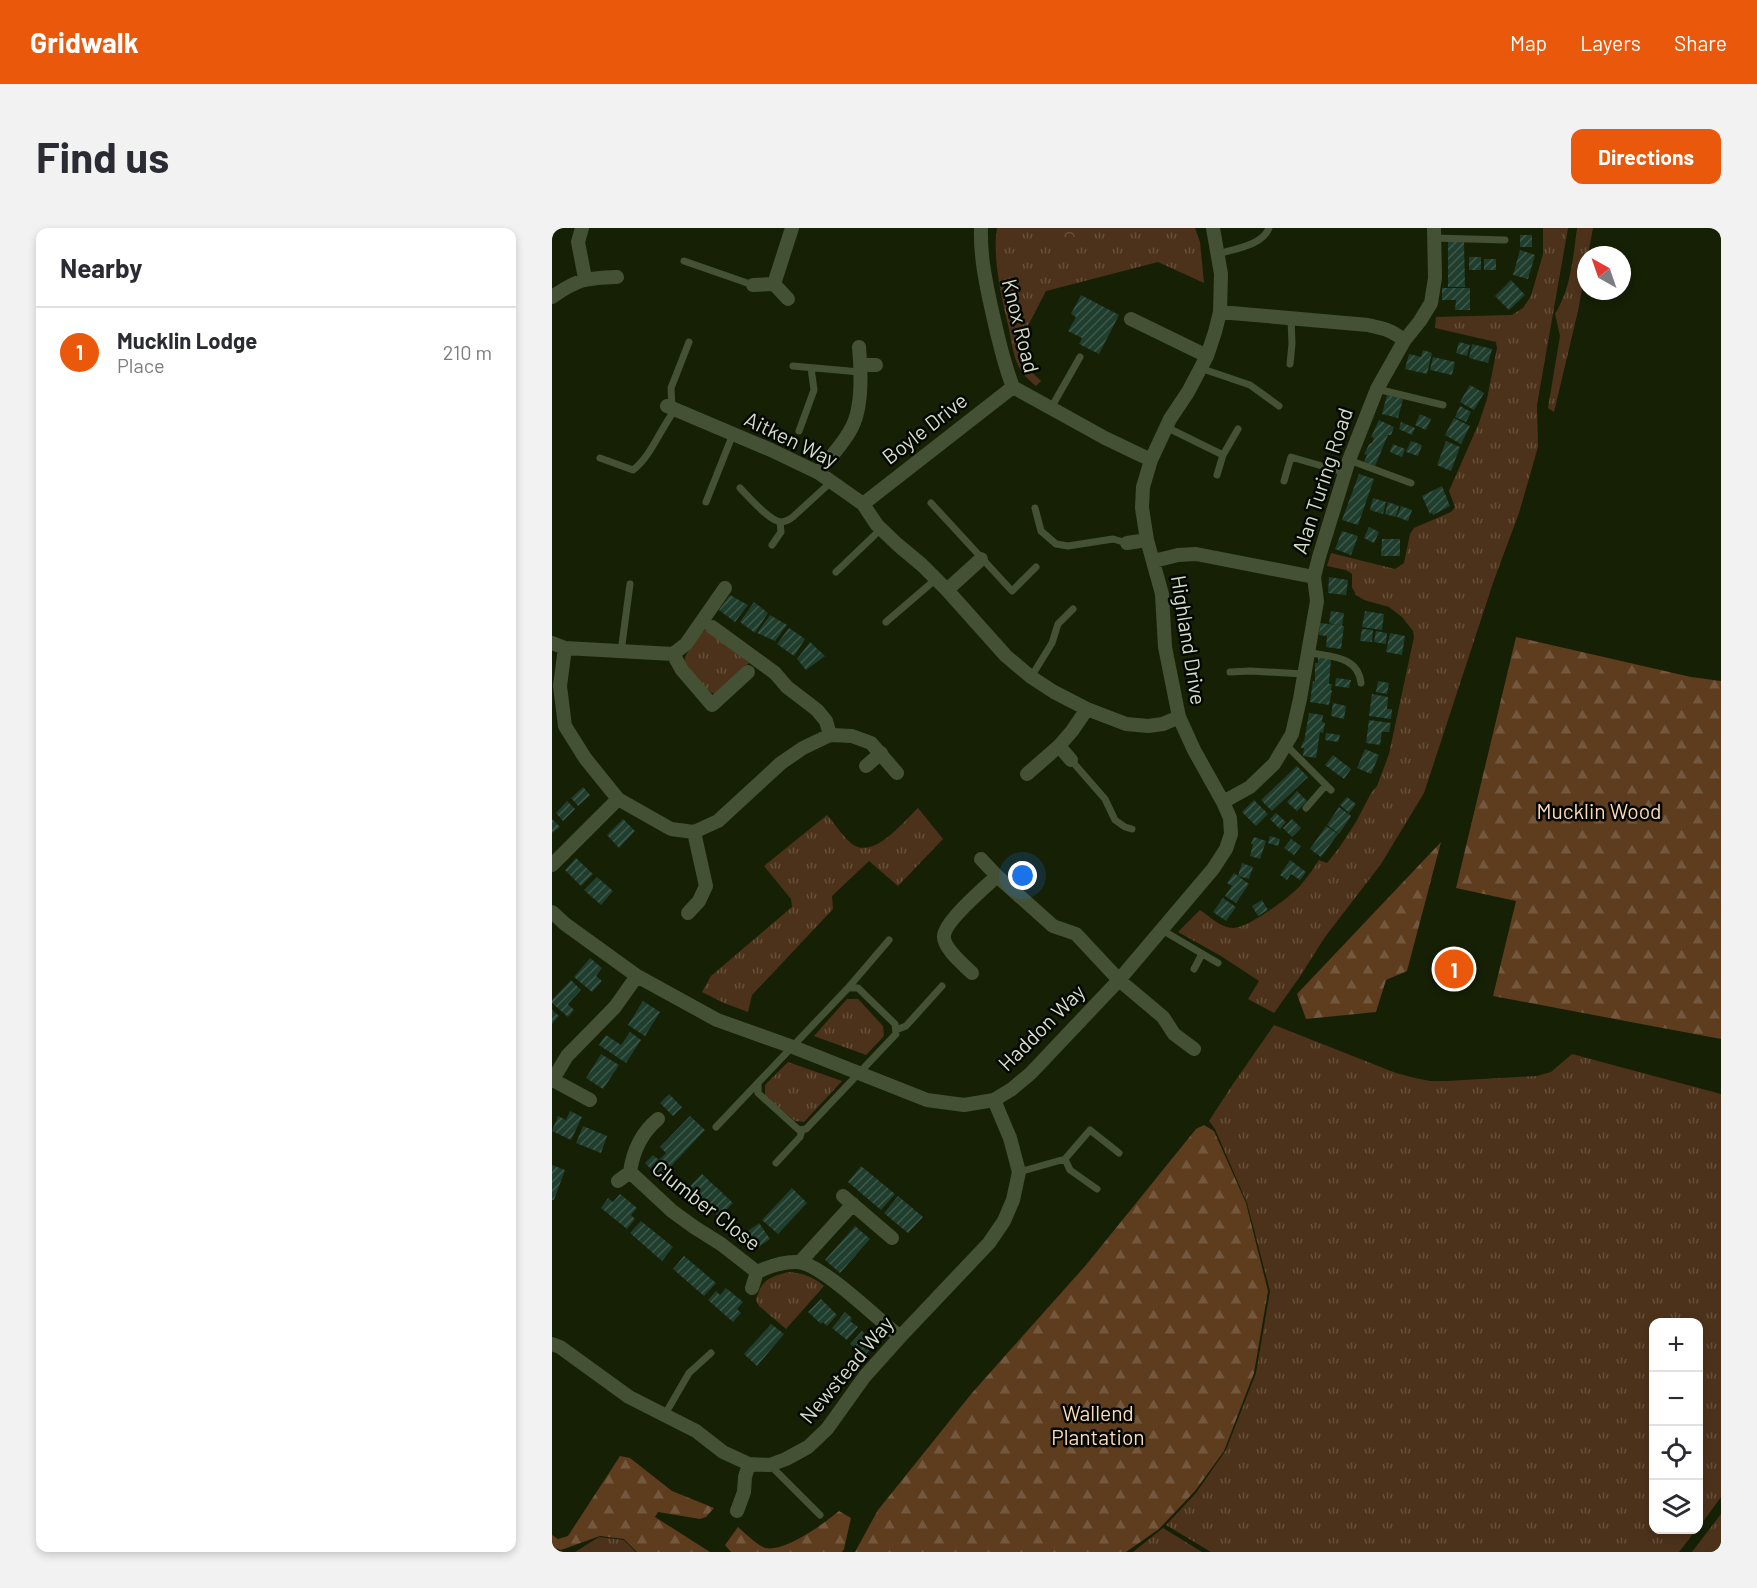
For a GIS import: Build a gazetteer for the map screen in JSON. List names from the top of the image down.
{
  "streets": {
    "street": [
      "Knox Road",
      "Boyle Drive",
      "Aitken Way",
      "Alan Turing Road",
      "Highland Drive",
      "Haddon Way",
      "Clumber Close",
      "Newstead Way"
    ]
  },
  "crossings": [
    ["Knox Road", "Boyle Drive"],
    ["Knox Road", "Highland Drive"],
    ["Boyle Drive", "Aitken Way"],
    ["Aitken Way", "Highland Drive"],
    ["Alan Turing Road", "Highland Drive"],
    ["Highland Drive", "Haddon Way"],
    ["Haddon Way", "Newstead Way"]
  ],
  "parks": ["Mucklin Wood", "Wallend Plantation"],
  "north": "top left",
  "page": {
    "header": "Gridwalk",
    "nav": ["Map", "Layers", "Share"],
    "buttons": "Directions",
    "title": "Find us",
    "heading": "Nearby",
    "list": [
      {
        "mark": "1",
        "name": "Mucklin Lodge",
        "note": "Place",
        "value": "210 m"
      }
    ],
    "pins": "1",
    "map_buttons": ["+", "−"]
  }
}
